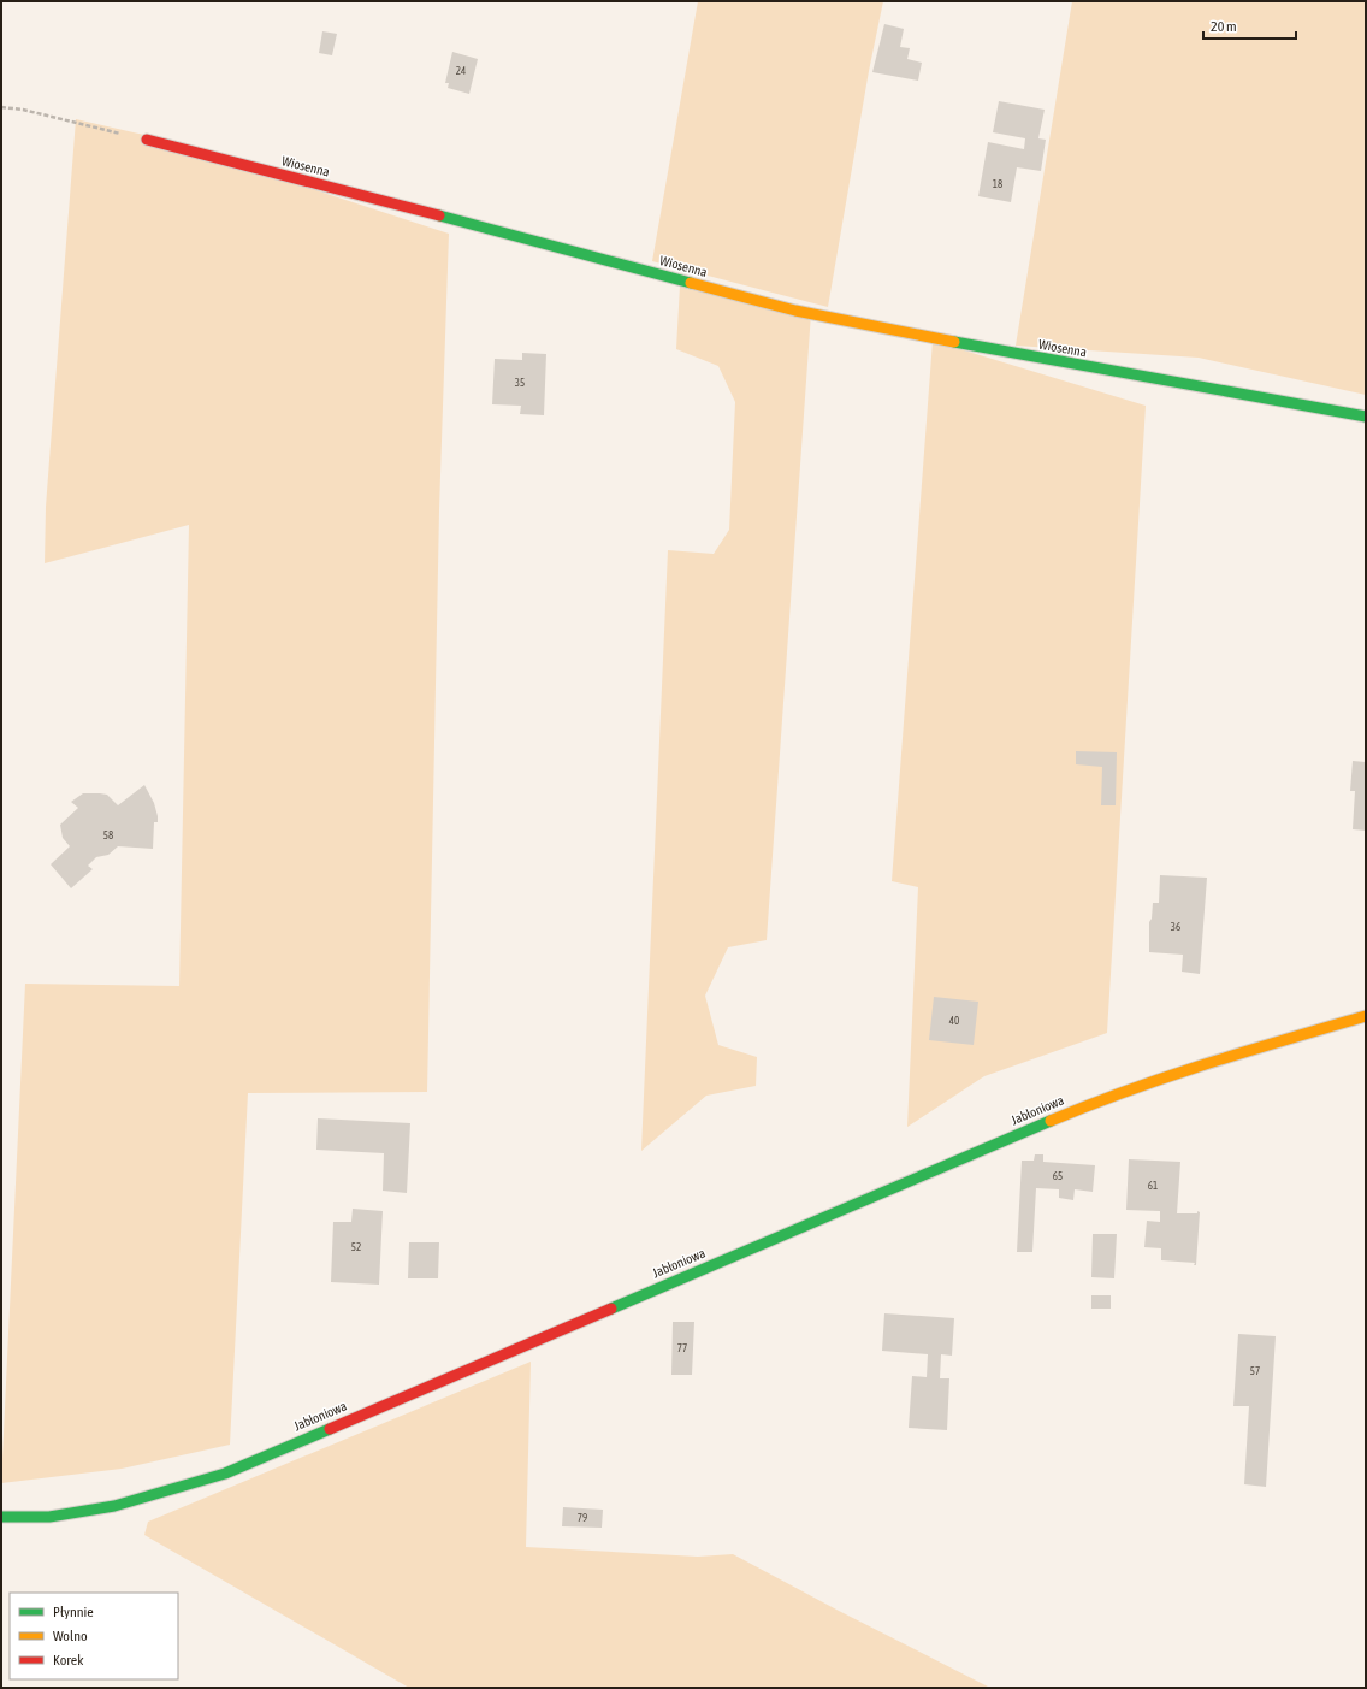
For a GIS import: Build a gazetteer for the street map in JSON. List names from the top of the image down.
{
  "streets": {
    "street": ["Wiosenna", "Jabłoniowa"]
  },
  "house_numbers": [
    "24",
    "18",
    "35",
    "58",
    "36",
    "40",
    "65",
    "61",
    "52",
    "77",
    "57",
    "79"
  ],
  "legend": ["Płynnie", "Wolno", "Korek"],
  "scale_bar": "20 m"
}
